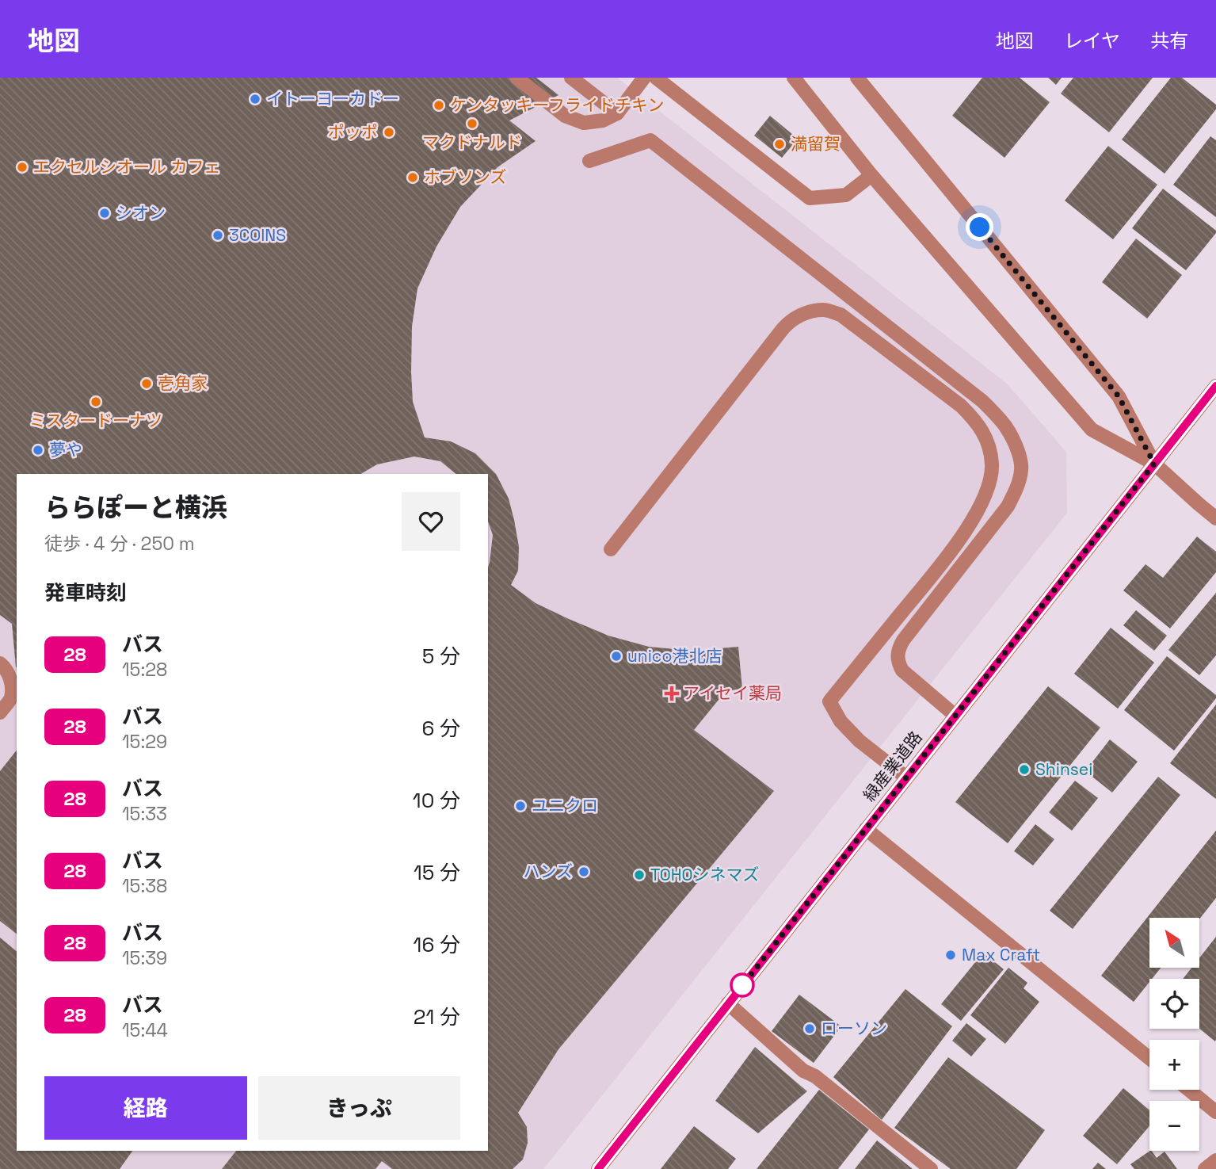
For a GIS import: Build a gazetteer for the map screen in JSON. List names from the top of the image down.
{
  "streets": {
    "street": ["緑産業道路"]
  },
  "places": {
    "other": [
      "イトーヨーカドー",
      "ケンタッキーフライドチキン",
      "マクドナルド",
      "ポッポ",
      "満留賀",
      "エクセルシオール カフェ",
      "ホブソンズ",
      "シオン",
      "3COINS",
      "壱角家",
      "ミスタードーナツ",
      "夢や",
      "unico港北店",
      "Shinsei",
      "ユニクロ",
      "ハンズ",
      "TOHOシネマズ",
      "Max Craft",
      "ローソン"
    ],
    "health": ["アイセイ薬局"]
  },
  "lines": ["bus line 28"],
  "north": "top left",
  "page": {
    "header": "地図",
    "nav": ["地図", "レイヤ", "共有"],
    "heading": [
      ["ららぽーと横浜", "徒歩 · 4 分 · 250 m"],
      "発車時刻"
    ],
    "list": [
      {
        "mark": "28",
        "name": "バス",
        "note": "15:28",
        "value": "5 分"
      },
      {
        "mark": "28",
        "name": "バス",
        "note": "15:29",
        "value": "6 分"
      },
      {
        "mark": "28",
        "name": "バス",
        "note": "15:33",
        "value": "10 分"
      },
      {
        "mark": "28",
        "name": "バス",
        "note": "15:38",
        "value": "15 分"
      },
      {
        "mark": "28",
        "name": "バス",
        "note": "15:39",
        "value": "16 分"
      },
      {
        "mark": "28",
        "name": "バス",
        "note": "15:44",
        "value": "21 分"
      }
    ],
    "map_buttons": ["+", "−"],
    "buttons": ["経路", "きっぷ"]
  }
}
